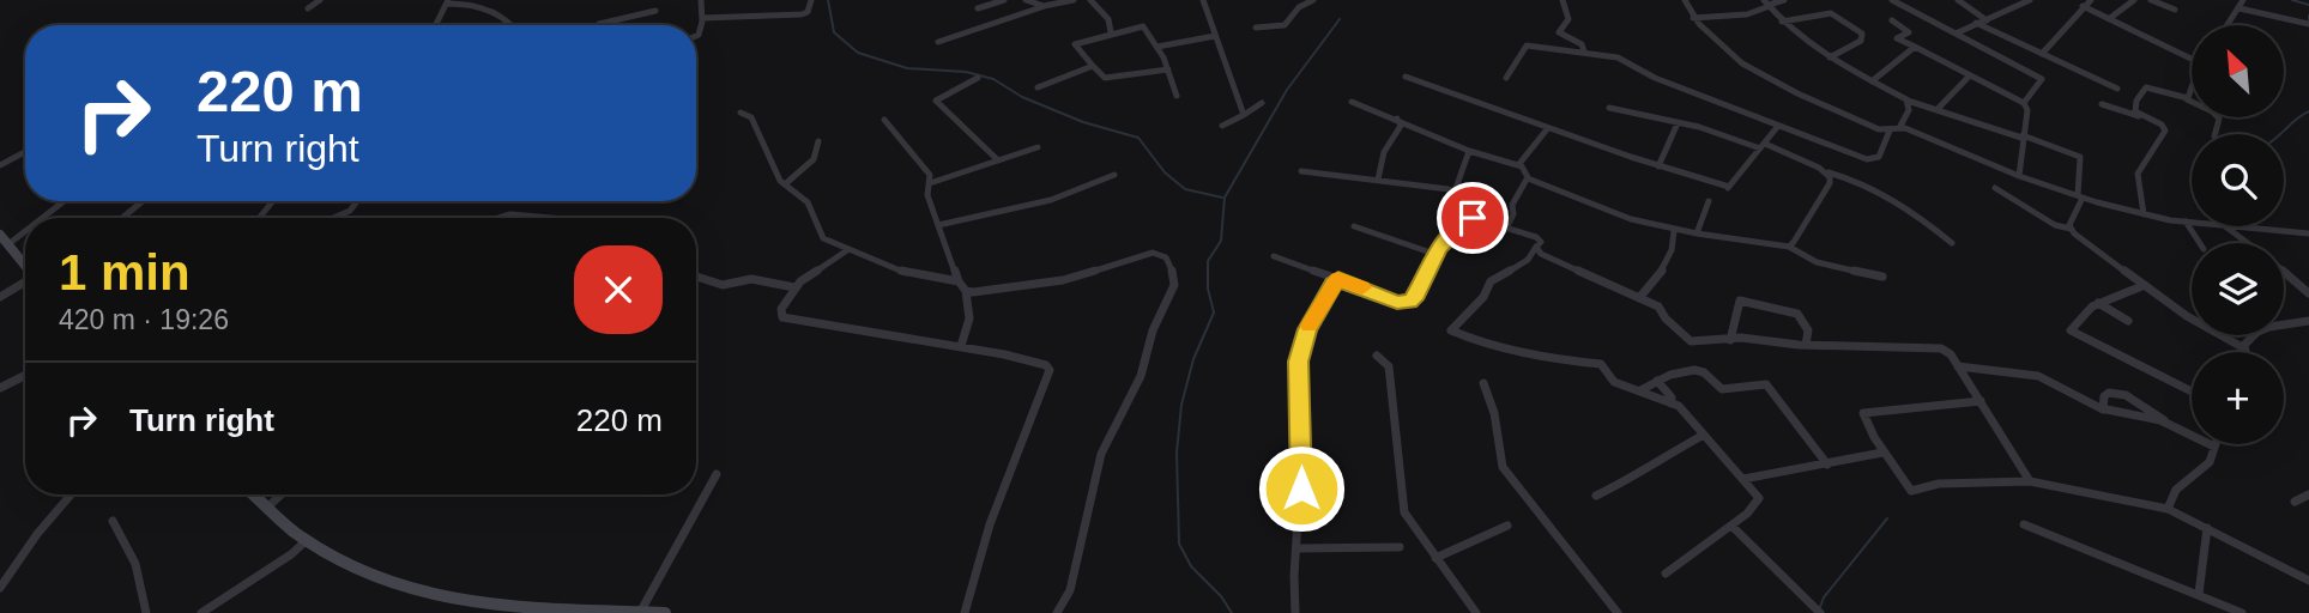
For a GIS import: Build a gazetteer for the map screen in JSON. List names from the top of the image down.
{
  "north": "top left",
  "page": {
    "map_buttons": "+",
    "turn": ["220 m", "Turn right"],
    "heading": ["1 min", "420 m · 19:26"],
    "list": [
      {
        "name": "Turn right",
        "value": "220 m"
      }
    ]
  }
}
